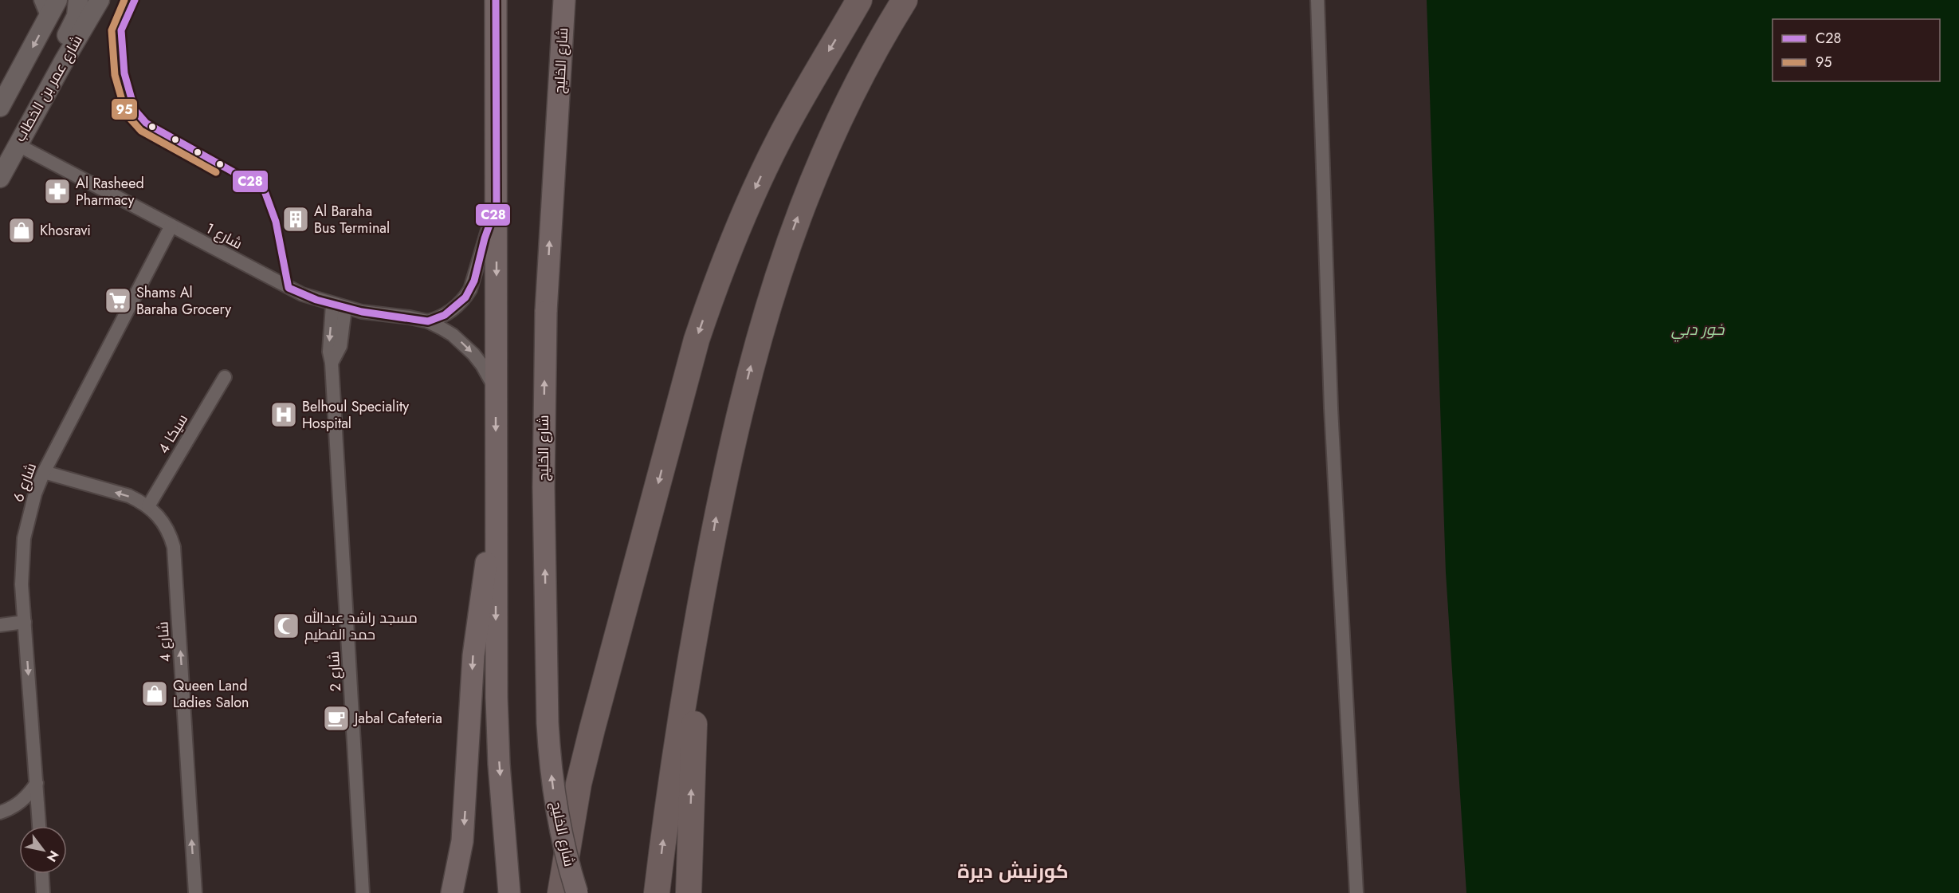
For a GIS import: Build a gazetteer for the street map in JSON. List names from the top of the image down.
{
  "streets": {
    "main road": ["شارع الخليج", "شارع عمر بن الخطاب"],
    "street": [
      "شارع 1",
      "4 سيكا",
      "شارع 6",
      "شارع 4",
      "شارع 2"
    ]
  },
  "crossings": [
    ["شارع عمر بن الخطاب", "شارع 1"],
    ["شارع 1", "شارع 6"],
    ["شارع 1", "شارع 2"],
    ["4 سيكا", "شارع 4"],
    ["شارع 6", "شارع 4"]
  ],
  "one_way": ["شارع 4"],
  "districts": ["كورنيش ديرة"],
  "water": ["خور دبي"],
  "places": {
    "pharmacy": ["Al Rasheed Pharmacy"],
    "building": ["Al Baraha Bus Terminal"],
    "shop": ["Khosravi", "Queen Land Ladies Salon"],
    "supermarket": ["Shams Al Baraha Grocery"],
    "hospital": ["Belhoul Speciality Hospital"],
    "mosque": ["مسجد راشد عبدالله حمد الفطيم"],
    "cafe": ["Jabal Cafeteria"]
  },
  "lines": ["transit line C28", "transit line 95"],
  "legend": ["C28", "95"],
  "north": "bottom right"
}
